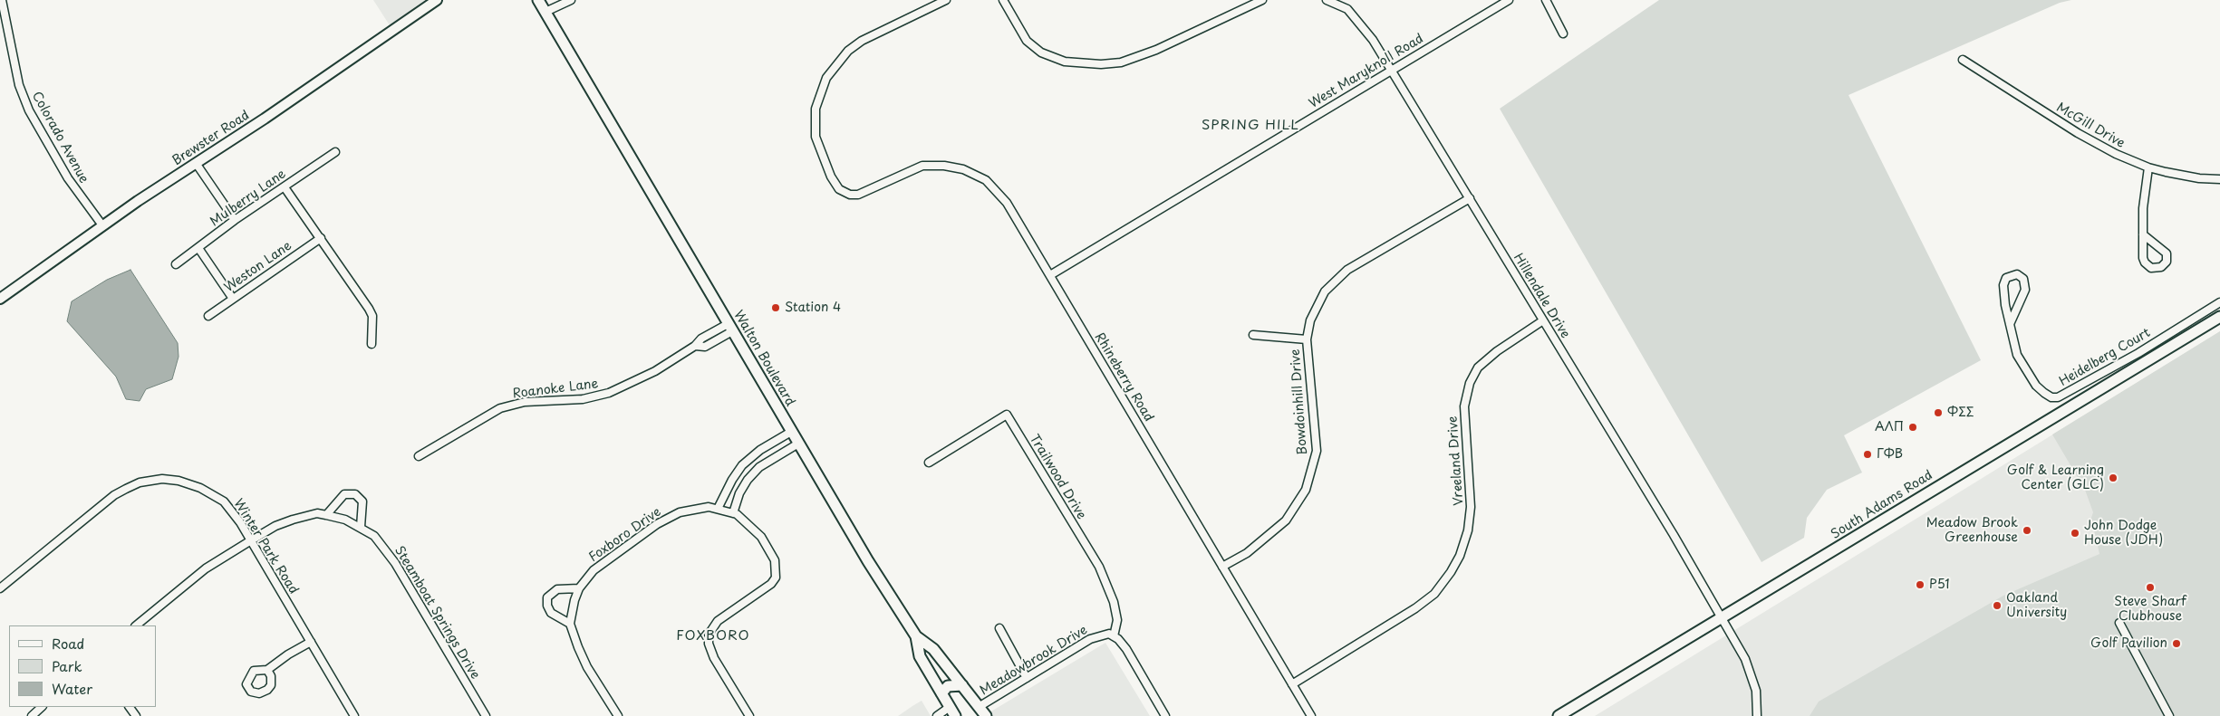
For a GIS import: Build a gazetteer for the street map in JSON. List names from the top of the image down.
{
  "streets": {
    "main road": ["Walton Boulevard", "South Adams Road"],
    "street": [
      "West Maryknoll Road",
      "McGill Drive",
      "Colorado Avenue",
      "Brewster Road",
      "Mulberry Lane",
      "Weston Lane",
      "Hillendale Drive",
      "Heidelberg Court",
      "Rhineberry Road",
      "Roanoke Lane",
      "Bowdoinhill Drive",
      "Vreeland Drive",
      "Trailwood Drive",
      "Foxboro Drive",
      "Winter Park Road",
      "Steamboat Springs Drive",
      "Meadowbrook Drive"
    ]
  },
  "crossings": [
    ["West Maryknoll Road", "Hillendale Drive"],
    ["West Maryknoll Road", "Rhineberry Road"],
    ["Colorado Avenue", "Brewster Road"],
    ["Hillendale Drive", "Bowdoinhill Drive"],
    ["Hillendale Drive", "Vreeland Drive"],
    ["Hillendale Drive", "South Adams Road"],
    ["Walton Boulevard", "Roanoke Lane"],
    ["Walton Boulevard", "Meadowbrook Drive"],
    ["Rhineberry Road", "Bowdoinhill Drive"],
    ["Rhineberry Road", "Vreeland Drive"],
    ["Trailwood Drive", "Meadowbrook Drive"],
    ["Winter Park Road", "Steamboat Springs Drive"]
  ],
  "districts": ["SPRING HILL", "FOXBORO"],
  "places": [
    "Station 4",
    "ΦΣΣ",
    "AΛΠ",
    "ΓΦB",
    "Golf & Learning Center (GLC)",
    "Meadow Brook Greenhouse",
    "John Dodge House (JDH)",
    "P51",
    "Steve Sharf Clubhouse",
    "Oakland University",
    "Golf Pavilion"
  ],
  "legend": ["Road", "Park", "Water"]
}
